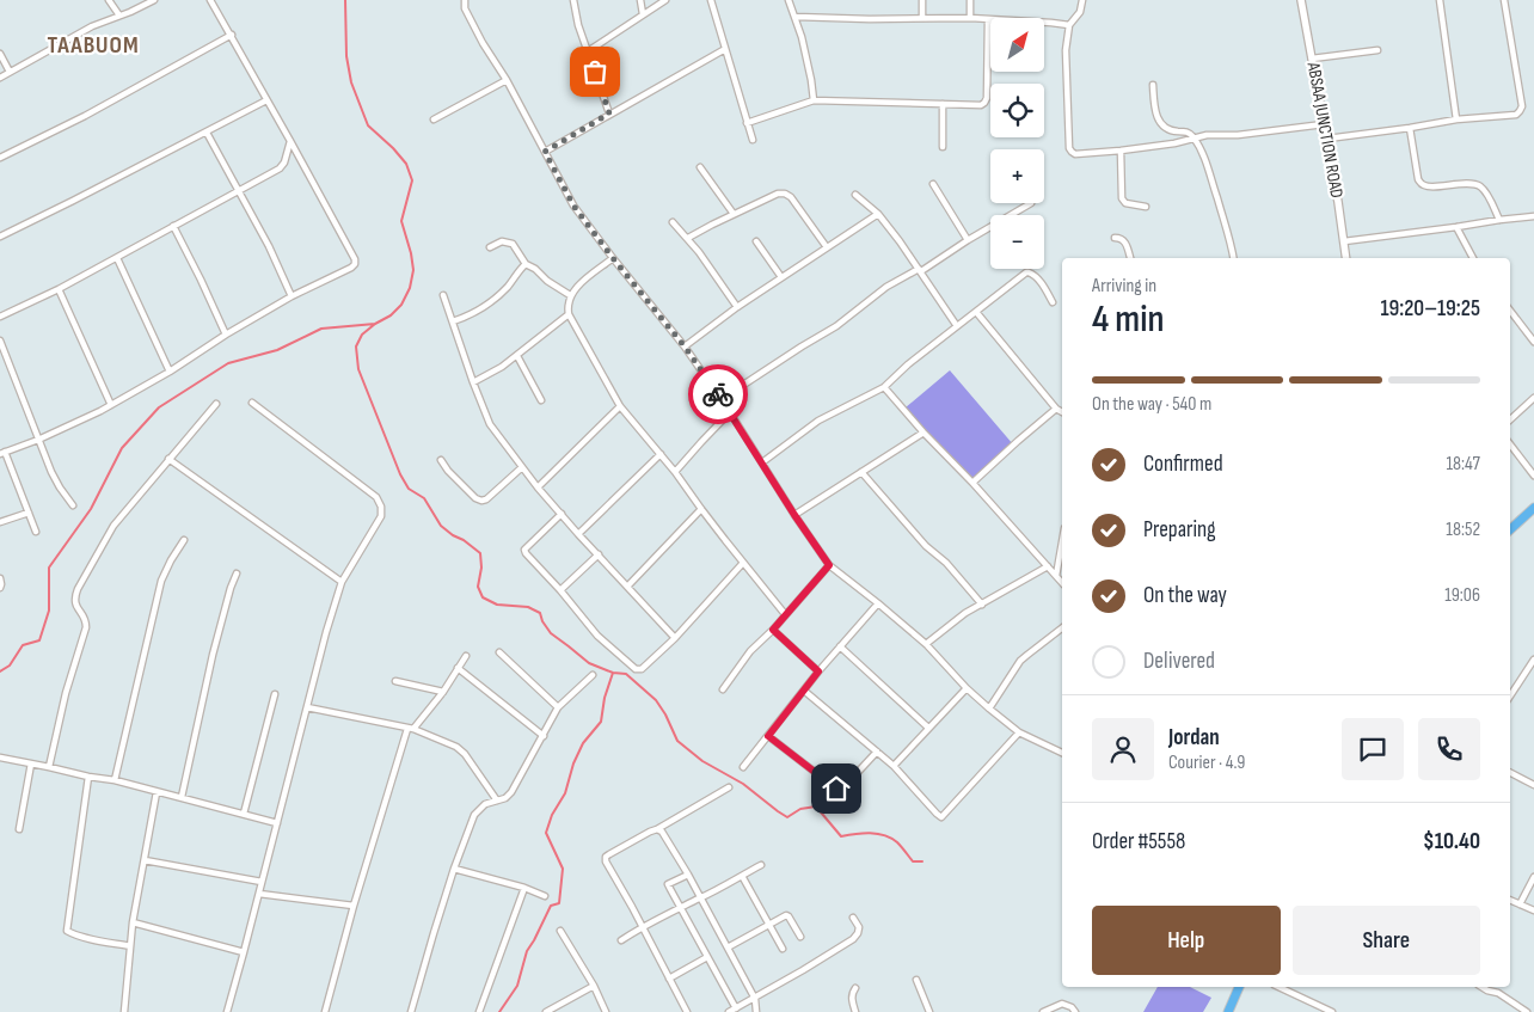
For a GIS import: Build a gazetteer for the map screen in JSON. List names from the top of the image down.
{
  "streets": {
    "street": ["ABSAA JUNCTION ROAD"]
  },
  "districts": ["TAABUOM"],
  "north": "top right",
  "page": {
    "map_buttons": ["+", "−"],
    "heading": ["4 min", "Arriving in", "19:20–19:25"],
    "panel": [
      "Jordan",
      "Courier · 4.9",
      "Order #5558",
      "$10.40"
    ],
    "bar": "On the way · 540 m",
    "list": [
      ["Confirmed", "18:47"],
      ["Preparing", "18:52"],
      ["On the way", "19:06"],
      "Delivered"
    ],
    "buttons": ["Help", "Share"]
  }
}
